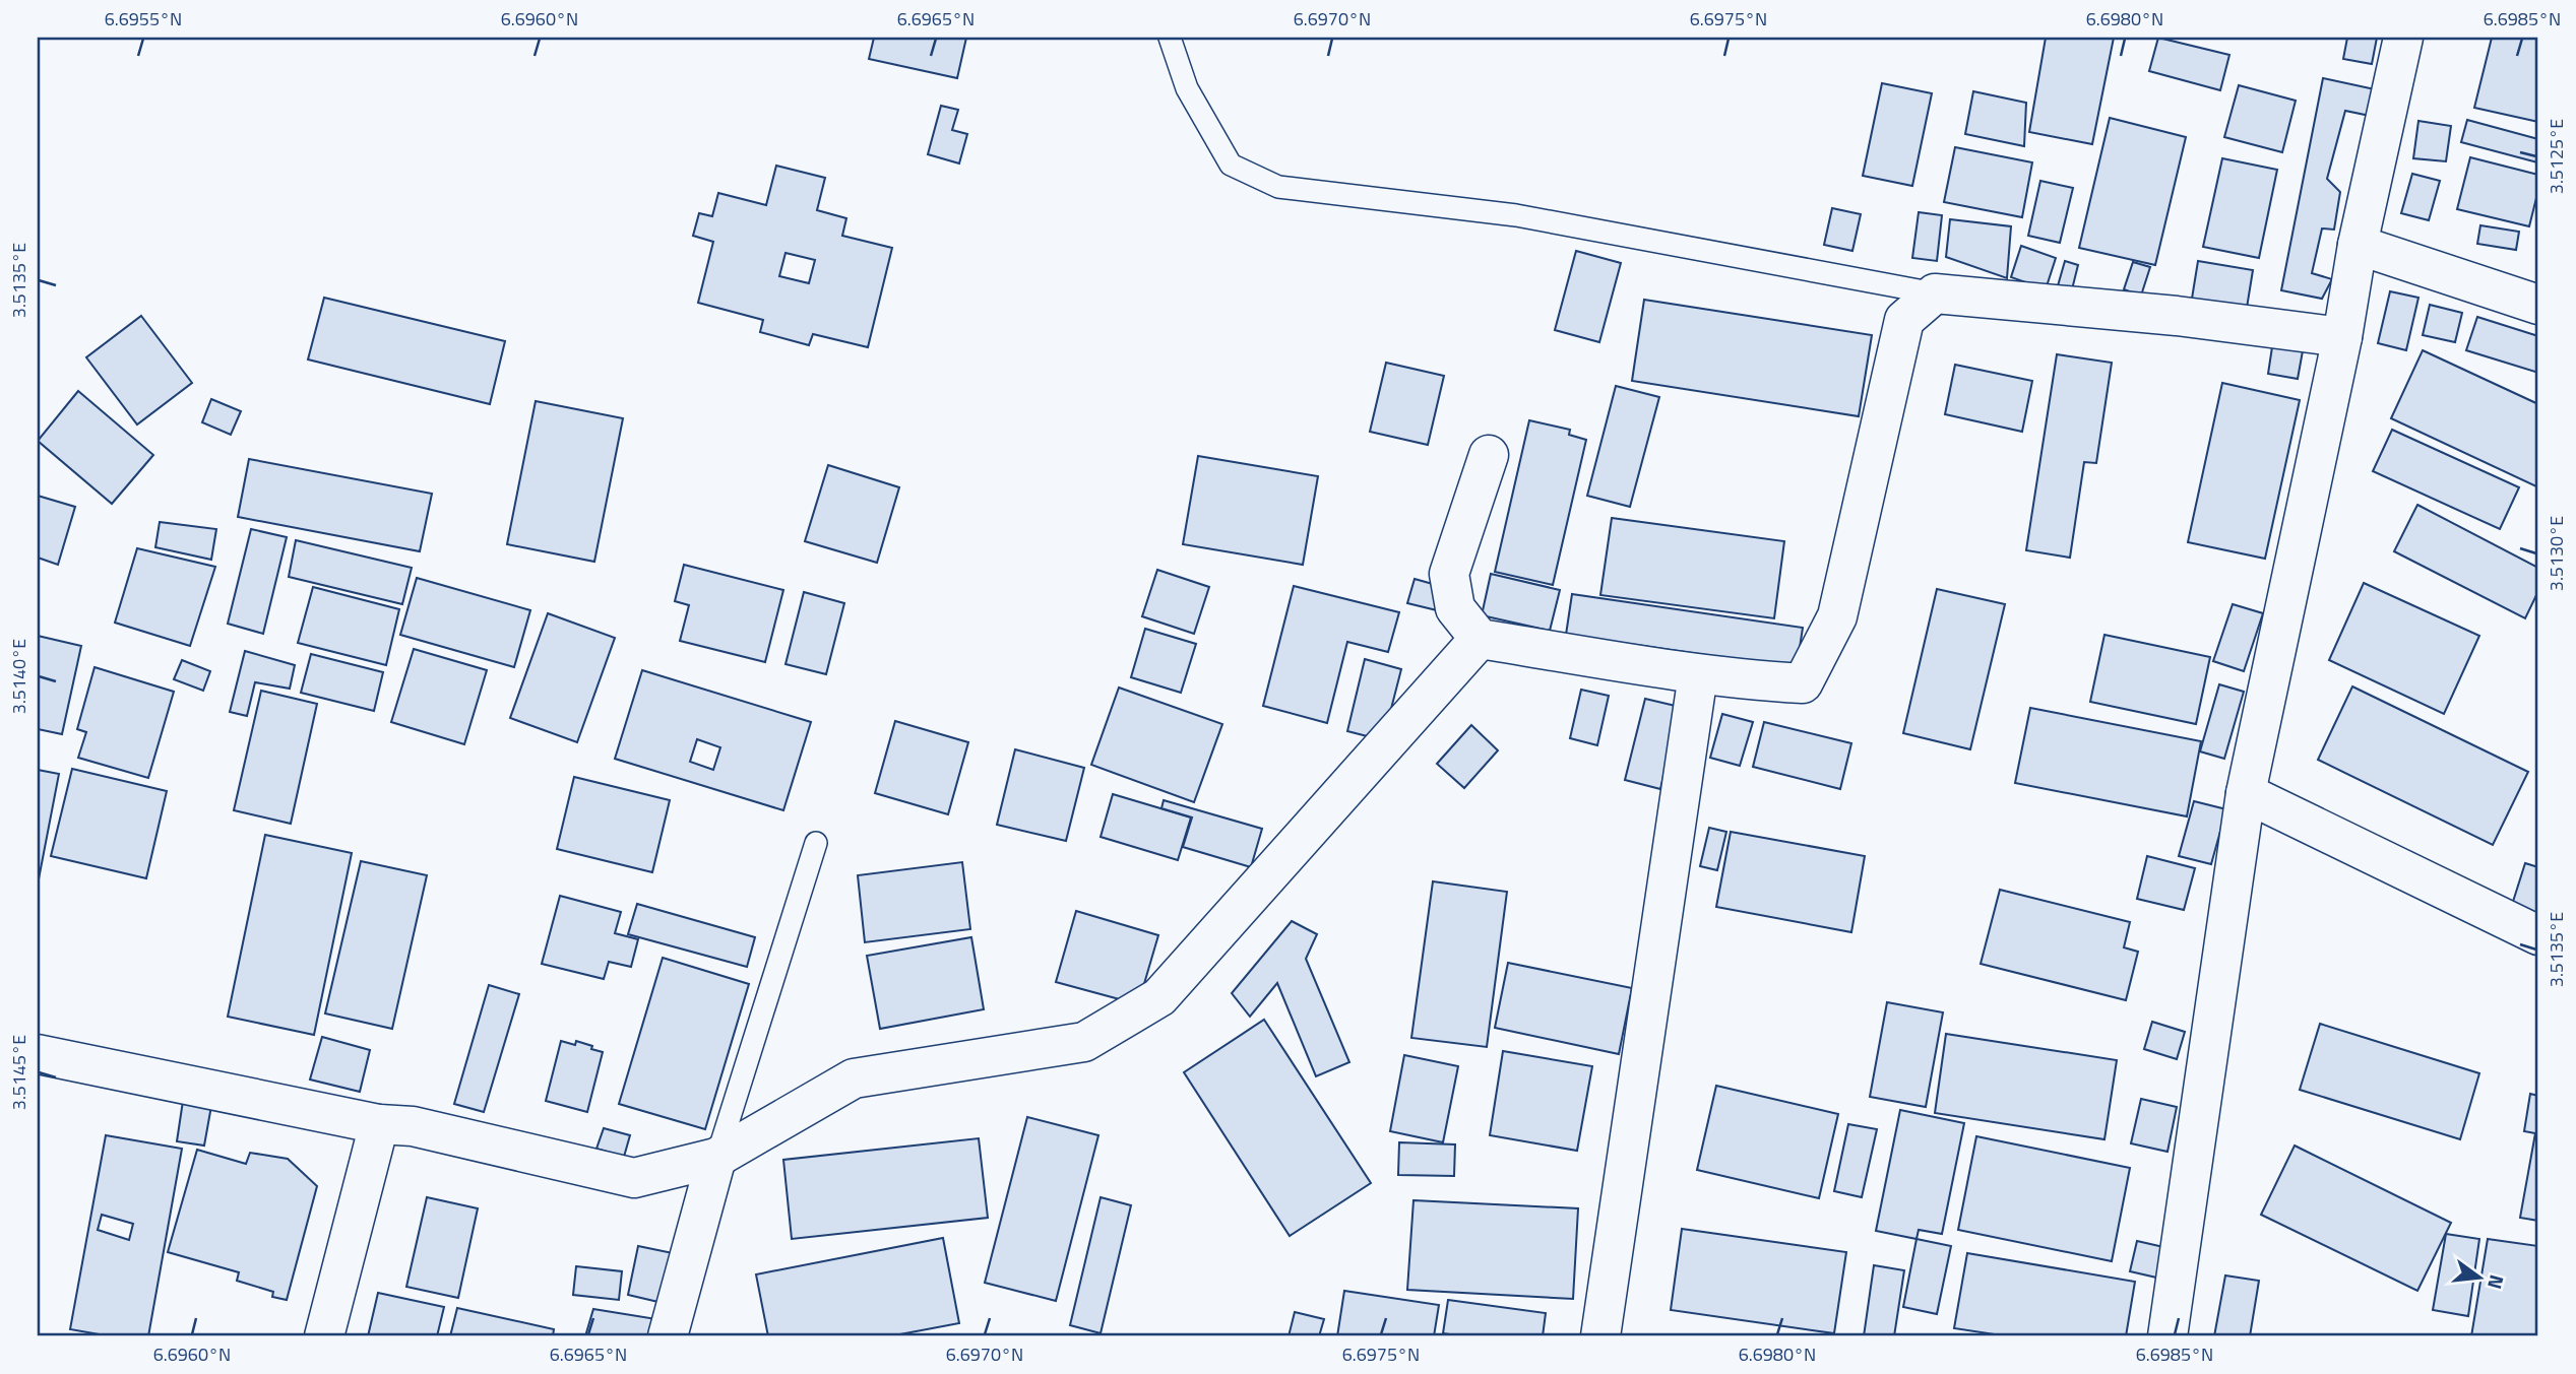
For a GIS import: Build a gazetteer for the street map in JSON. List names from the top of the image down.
{
  "north": "right",
  "coordinates": [
    "6.6955°N",
    "6.6960°N",
    "6.6965°N",
    "6.6970°N",
    "6.6975°N",
    "6.6980°N",
    "6.6985°N",
    "3.5125°E",
    "3.5135°E",
    "3.5130°E",
    "3.5140°E",
    "3.5145°E"
  ]
}
